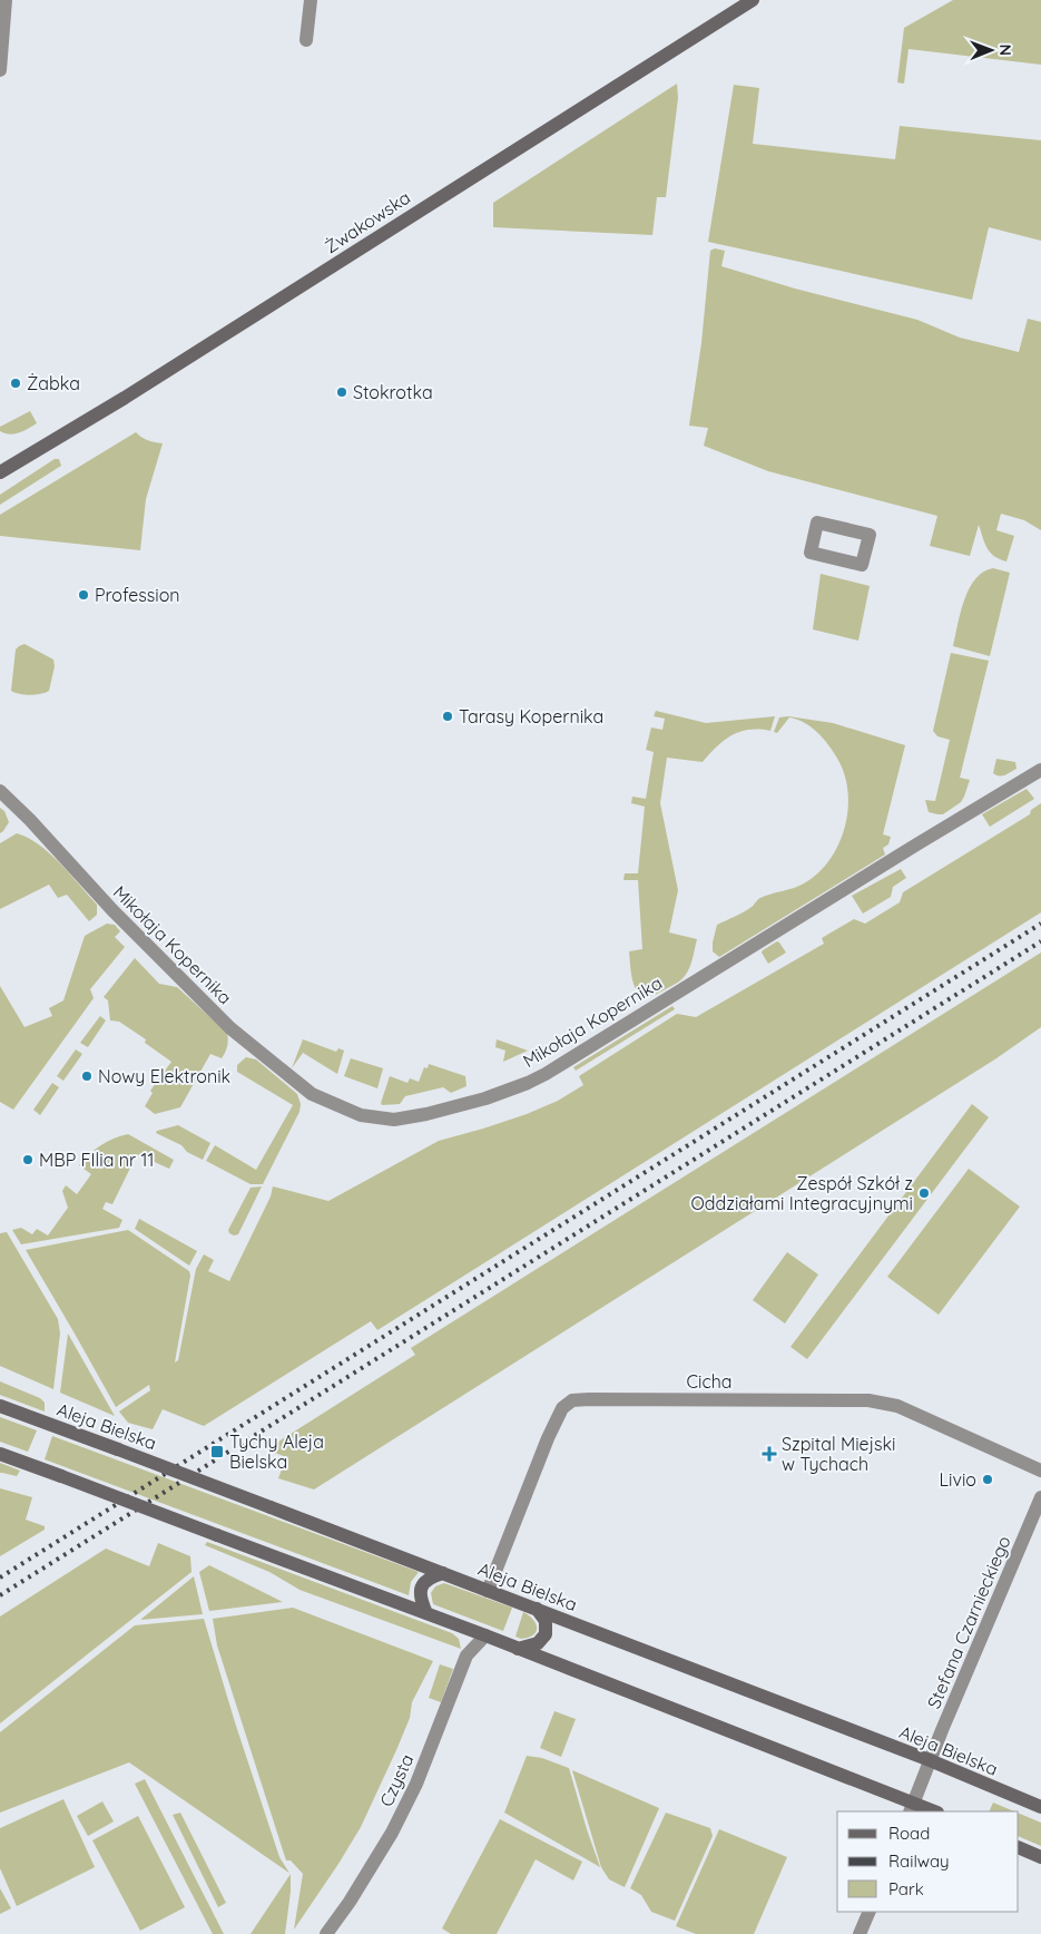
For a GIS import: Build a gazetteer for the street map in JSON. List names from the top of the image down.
{
  "streets": {
    "main road": ["Żwakowska", "Aleja Bielska"],
    "street": [
      "Mikołaja Kopernika",
      "Cicha",
      "Stefana Czarnieckiego",
      "Czysta"
    ]
  },
  "crossings": [
    ["Cicha", "Aleja Bielska"],
    ["Aleja Bielska", "Stefana Czarnieckiego"]
  ],
  "places": {
    "other": [
      "Żabka",
      "Stokrotka",
      "Profession",
      "Tarasy Kopernika",
      "Nowy Elektronik",
      "MBP FIlia nr 11",
      "Zespół Szkół z Oddziałami Integracyjnymi",
      "Livio"
    ],
    "transit": ["Tychy Aleja Bielska"],
    "health": ["Szpital Miejski w Tychach"]
  },
  "legend": ["Road", "Railway", "Park"],
  "north": "right"
}
